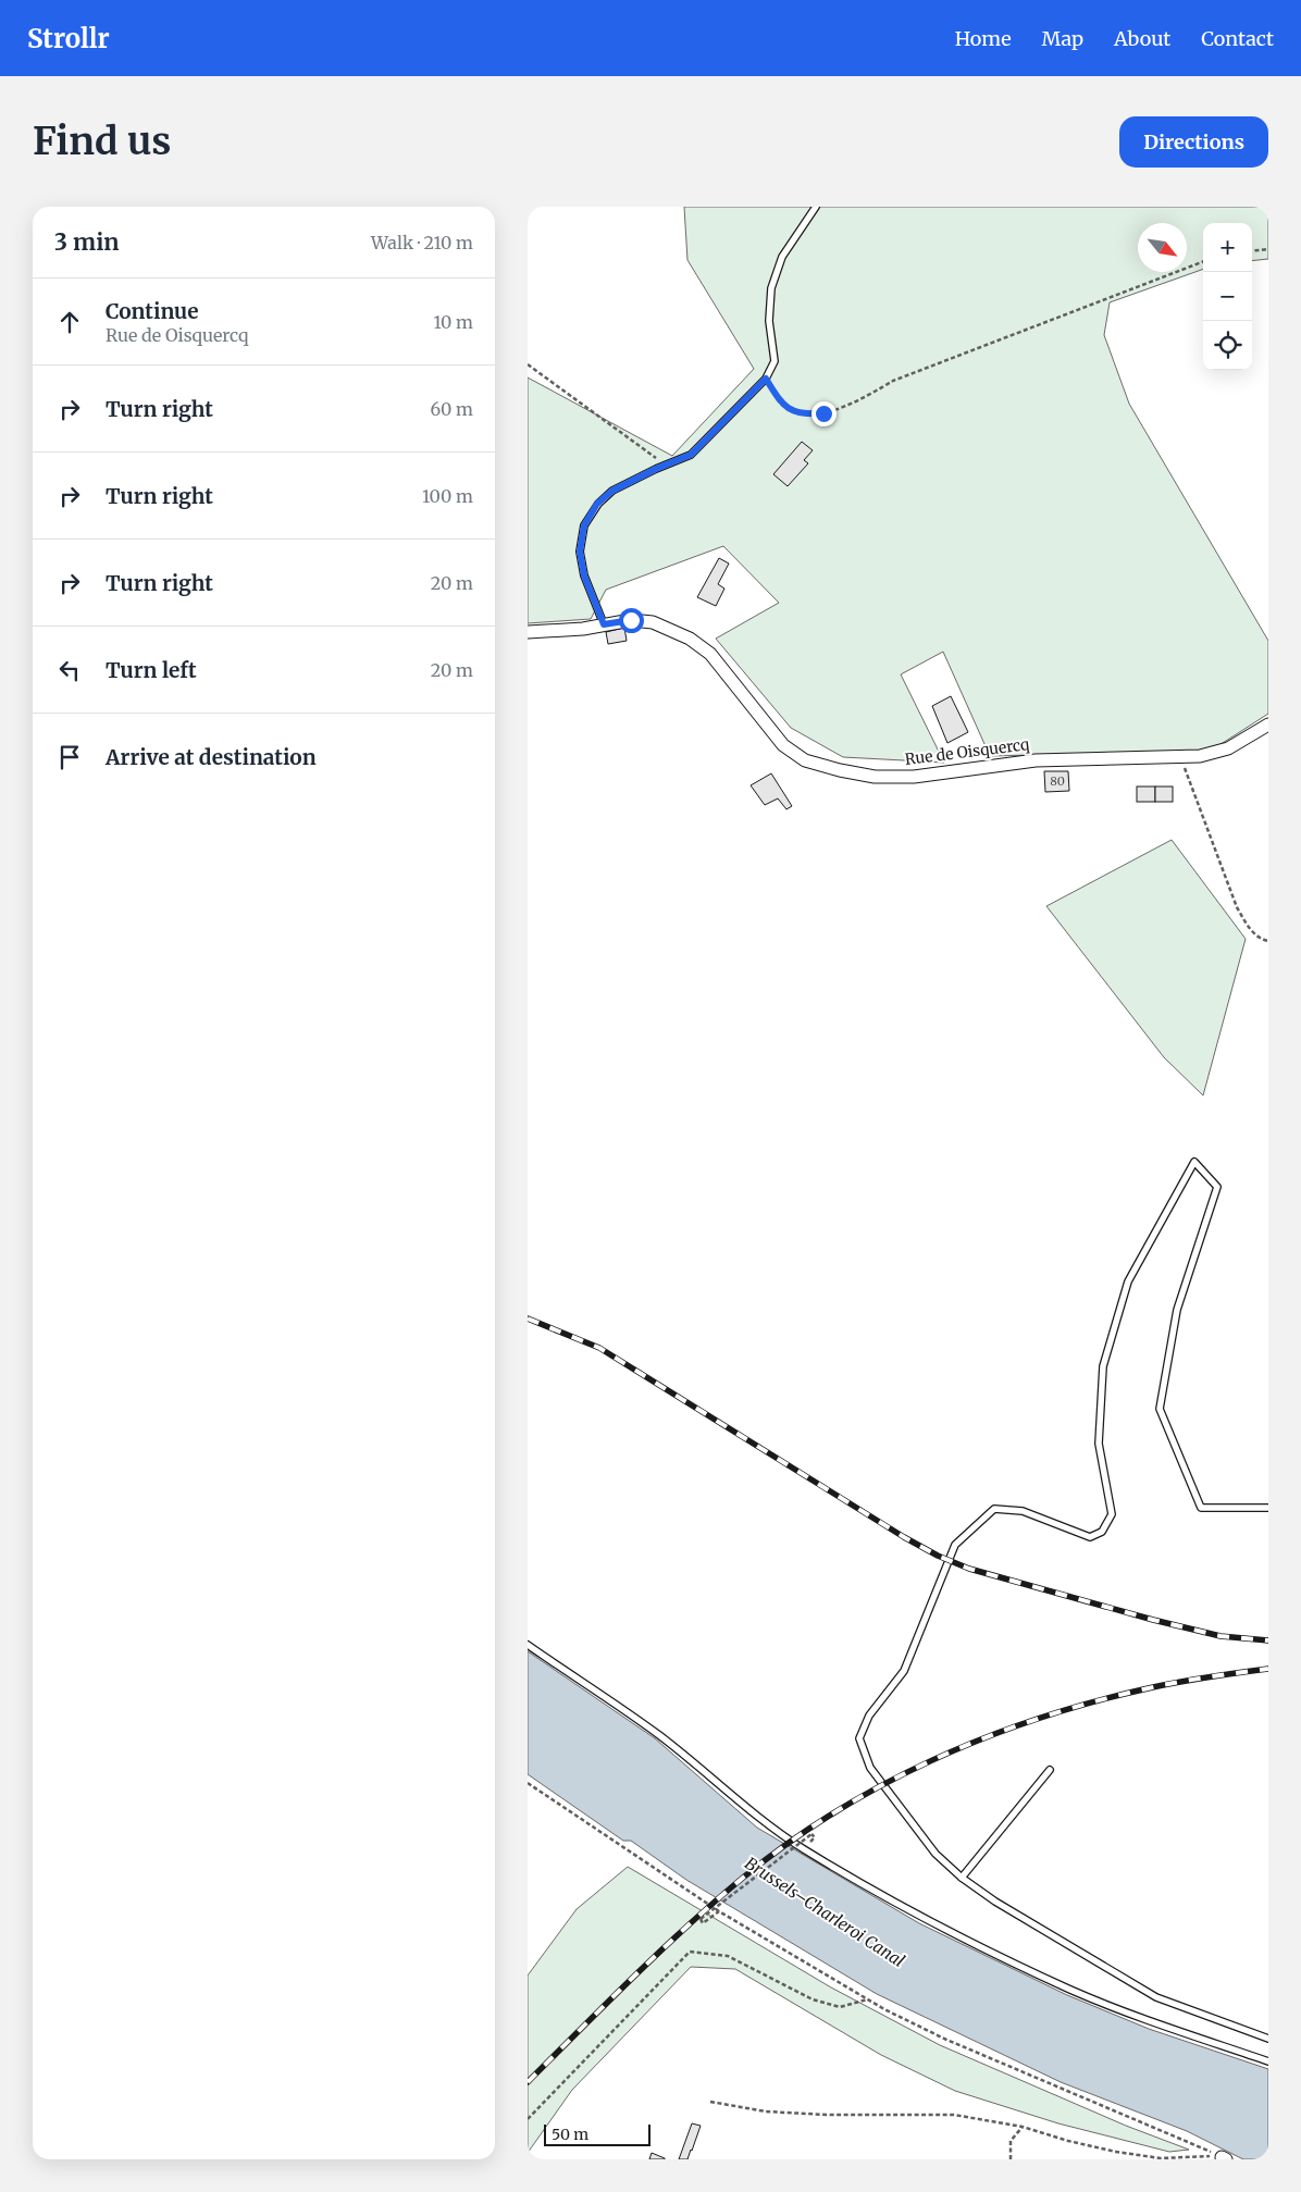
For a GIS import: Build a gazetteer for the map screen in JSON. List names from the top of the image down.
{
  "streets": {
    "street": ["Rue de Oisquercq"]
  },
  "water": ["Brussels–Charleroi Canal"],
  "house_numbers": ["80"],
  "scale_bar": "50 m",
  "north": "bottom right",
  "page": {
    "header": "Strollr",
    "nav": [
      "Home",
      "Map",
      "About",
      "Contact"
    ],
    "buttons": "Directions",
    "title": "Find us",
    "heading": ["3 min", "Walk · 210 m"],
    "map_buttons": ["+", "−"],
    "list": [
      ["Continue", "Rue de Oisquercq", "10 m"],
      ["Turn right", "60 m"],
      ["Turn right", "100 m"],
      ["Turn right", "20 m"],
      ["Turn left", "20 m"],
      "Arrive at destination"
    ],
    "scale": "50 m"
  }
}
